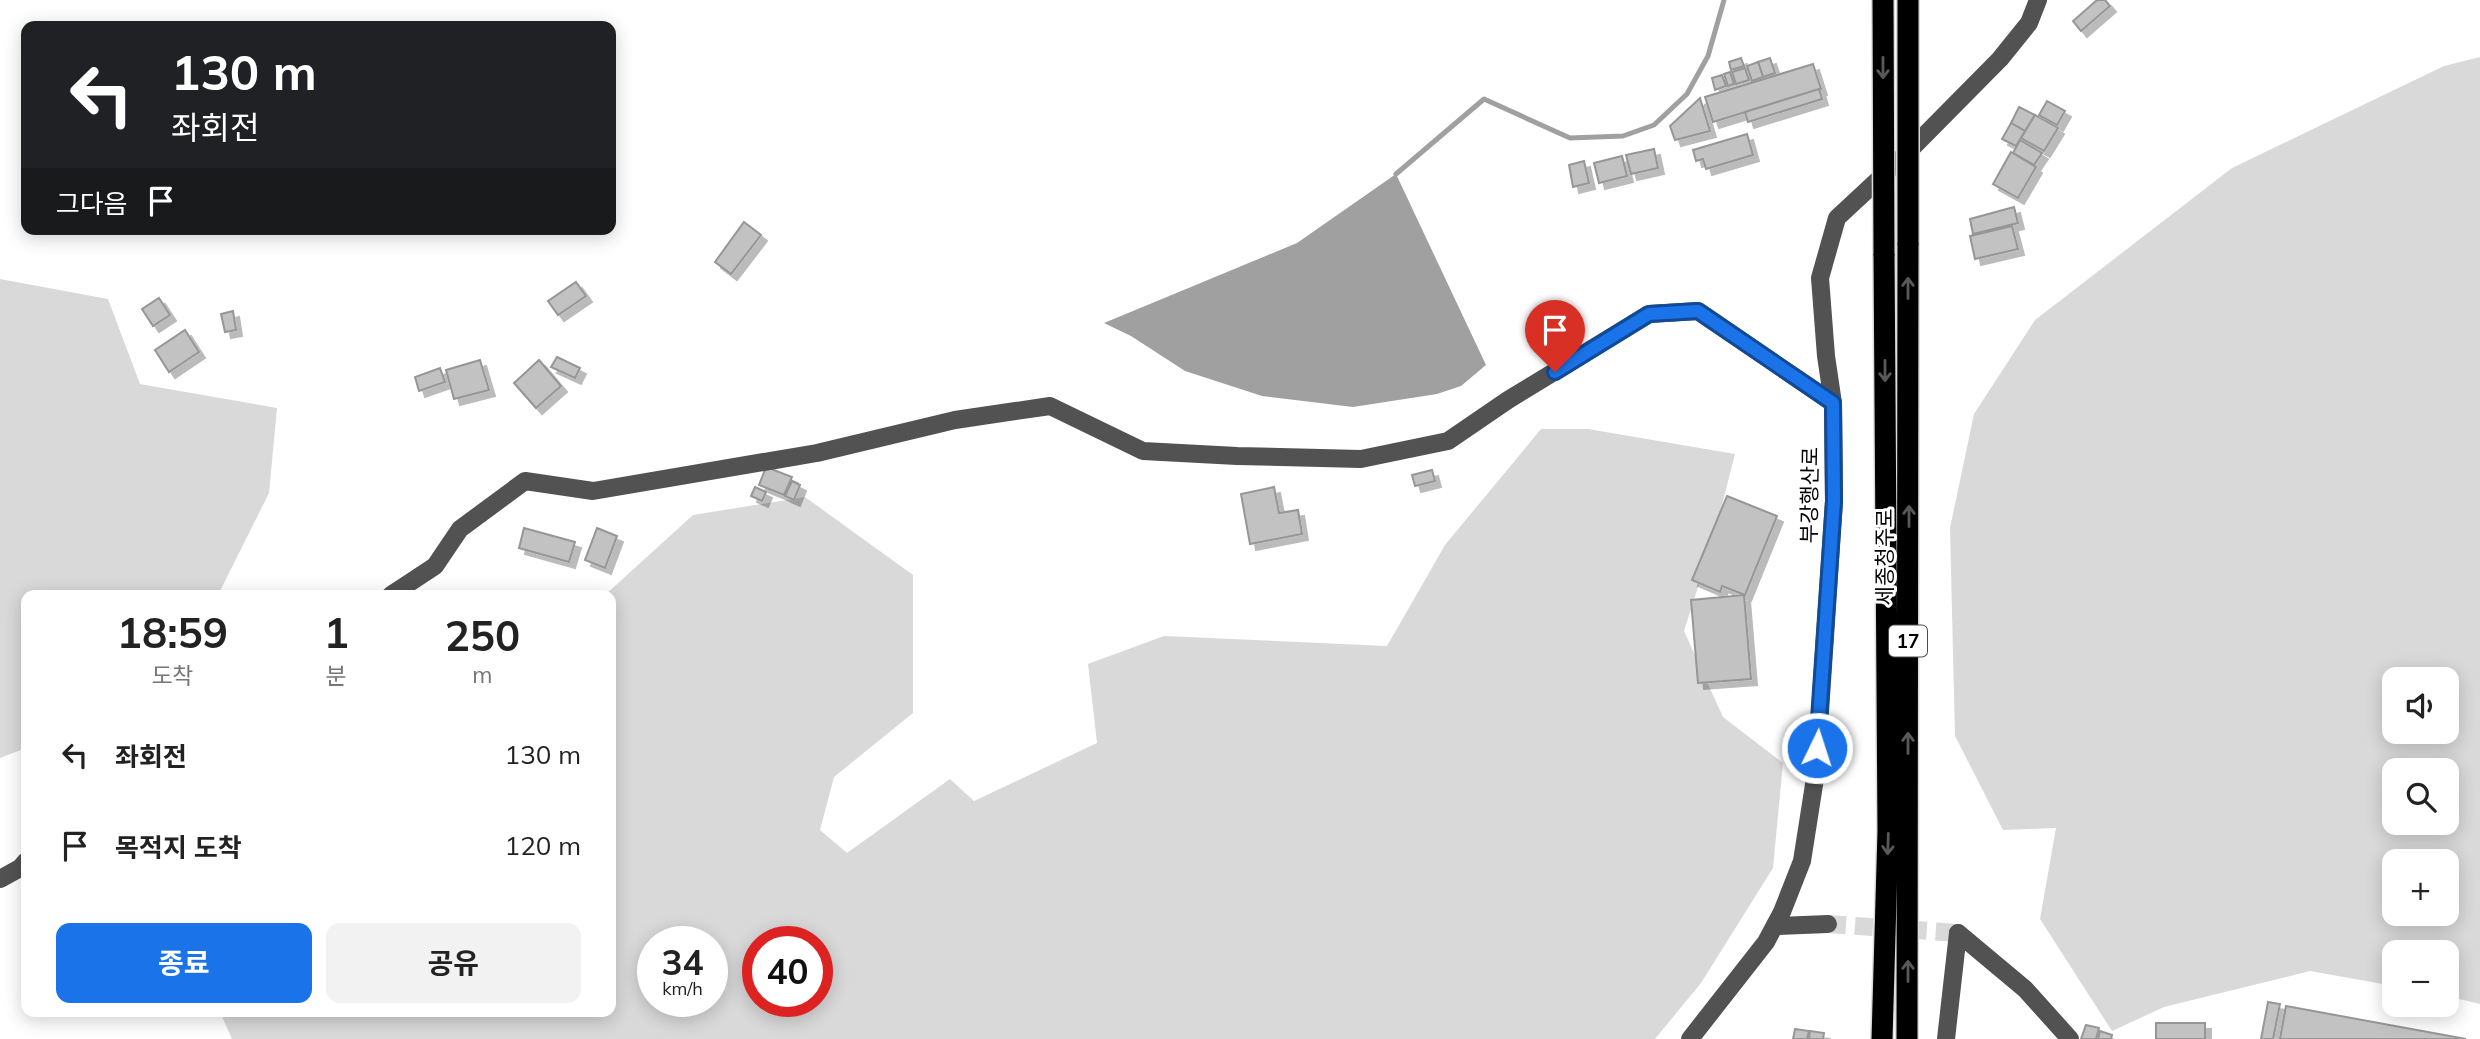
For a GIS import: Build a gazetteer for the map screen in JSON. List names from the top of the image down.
{
  "streets": {
    "highway": ["세종청주로", "17"],
    "street": ["부강행산로"]
  },
  "page": {
    "turn": ["130 m", "좌회전"],
    "then": "그다음",
    "eta": [
      "18:59",
      "도착",
      "1",
      "분",
      "250",
      "m"
    ],
    "map_buttons": ["+", "−"],
    "list": [
      {
        "name": "좌회전",
        "value": "130 m"
      },
      {
        "name": "목적지 도착",
        "value": "120 m"
      }
    ],
    "buttons": ["종료", "공유"],
    "speed": "34 km/h",
    "limit": "40"
  }
}
